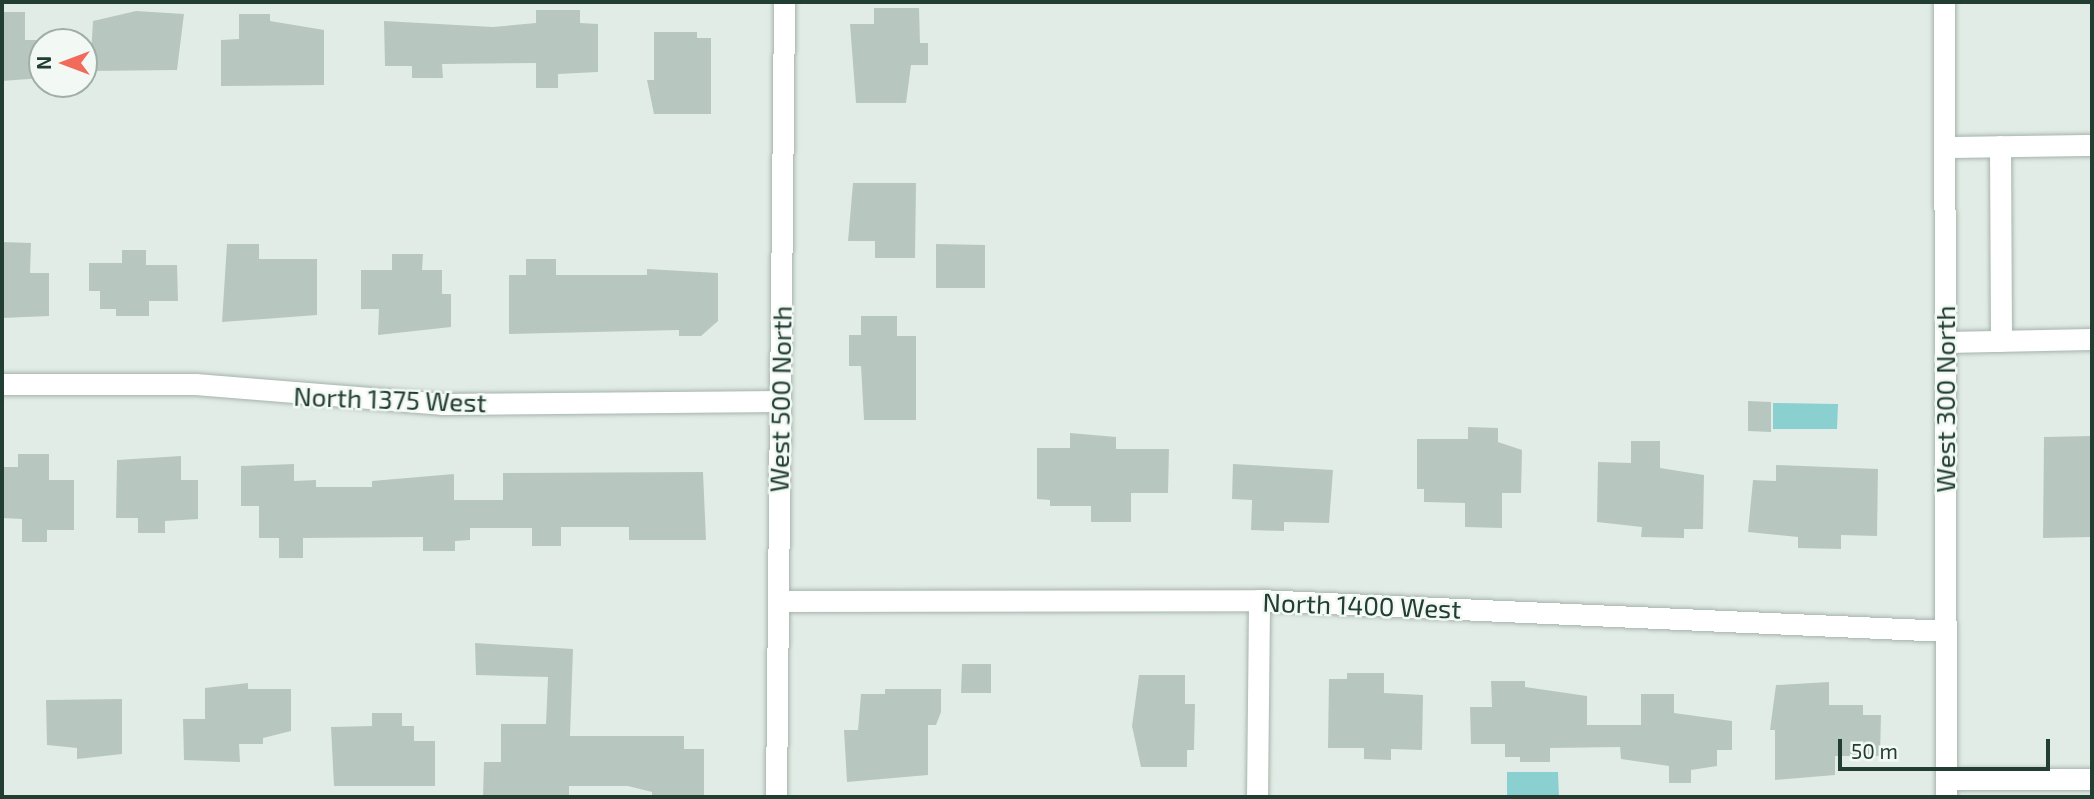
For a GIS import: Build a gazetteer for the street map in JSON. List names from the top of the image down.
{
  "streets": {
    "street": [
      "North 1375 West",
      "West 500 North",
      "West 300 North",
      "North 1400 West"
    ]
  },
  "crossings": [
    ["North 1375 West", "West 500 North"],
    ["West 500 North", "North 1400 West"],
    ["West 300 North", "North 1400 West"]
  ],
  "scale_bar": "50 m",
  "north": "left"
}
